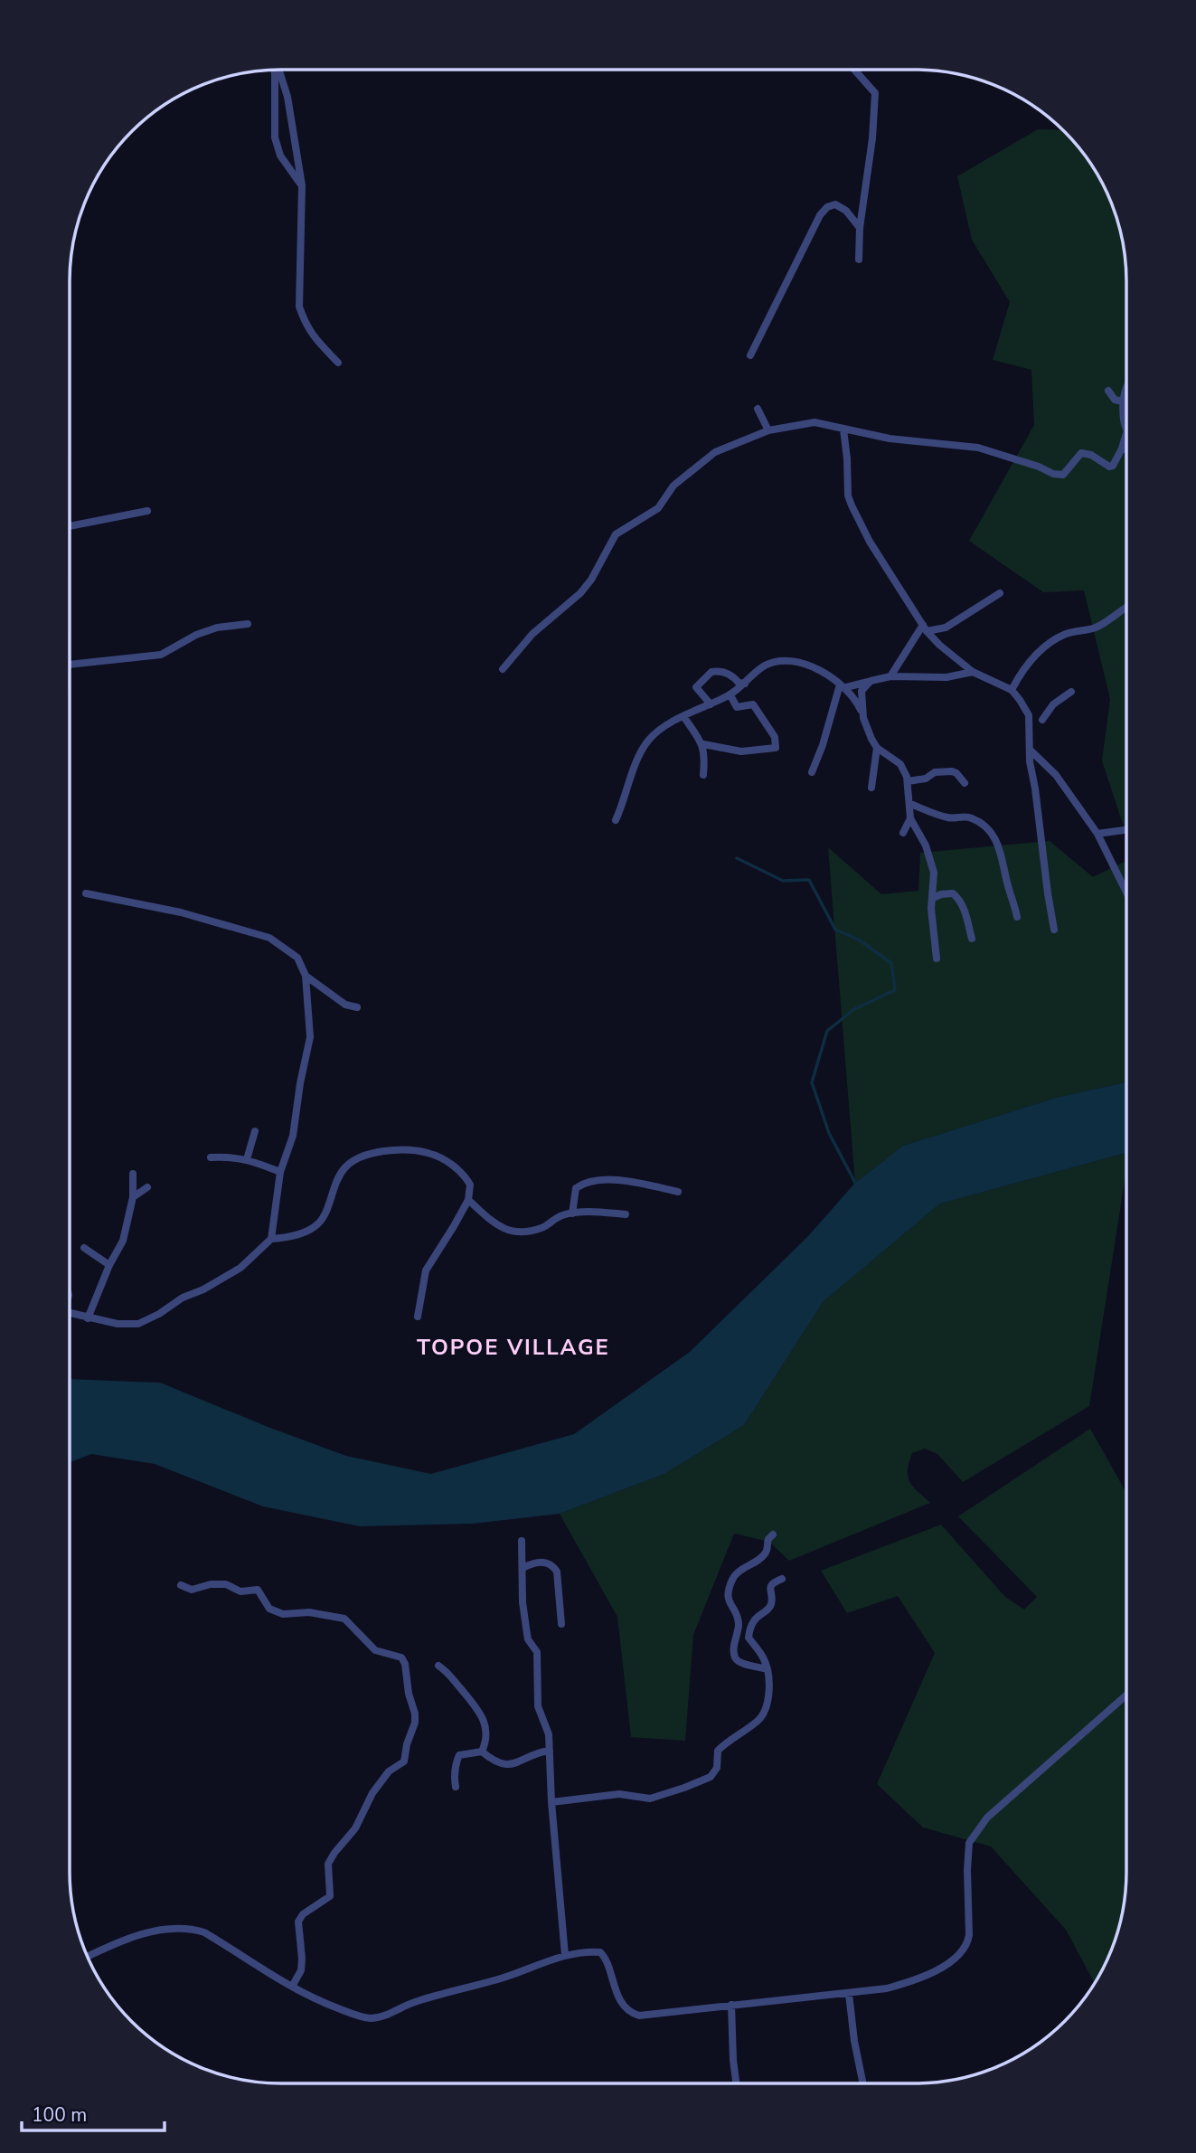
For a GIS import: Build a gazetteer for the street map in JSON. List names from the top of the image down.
{
  "districts": ["TOPOE VILLAGE"],
  "scale_bar": "100 m"
}
